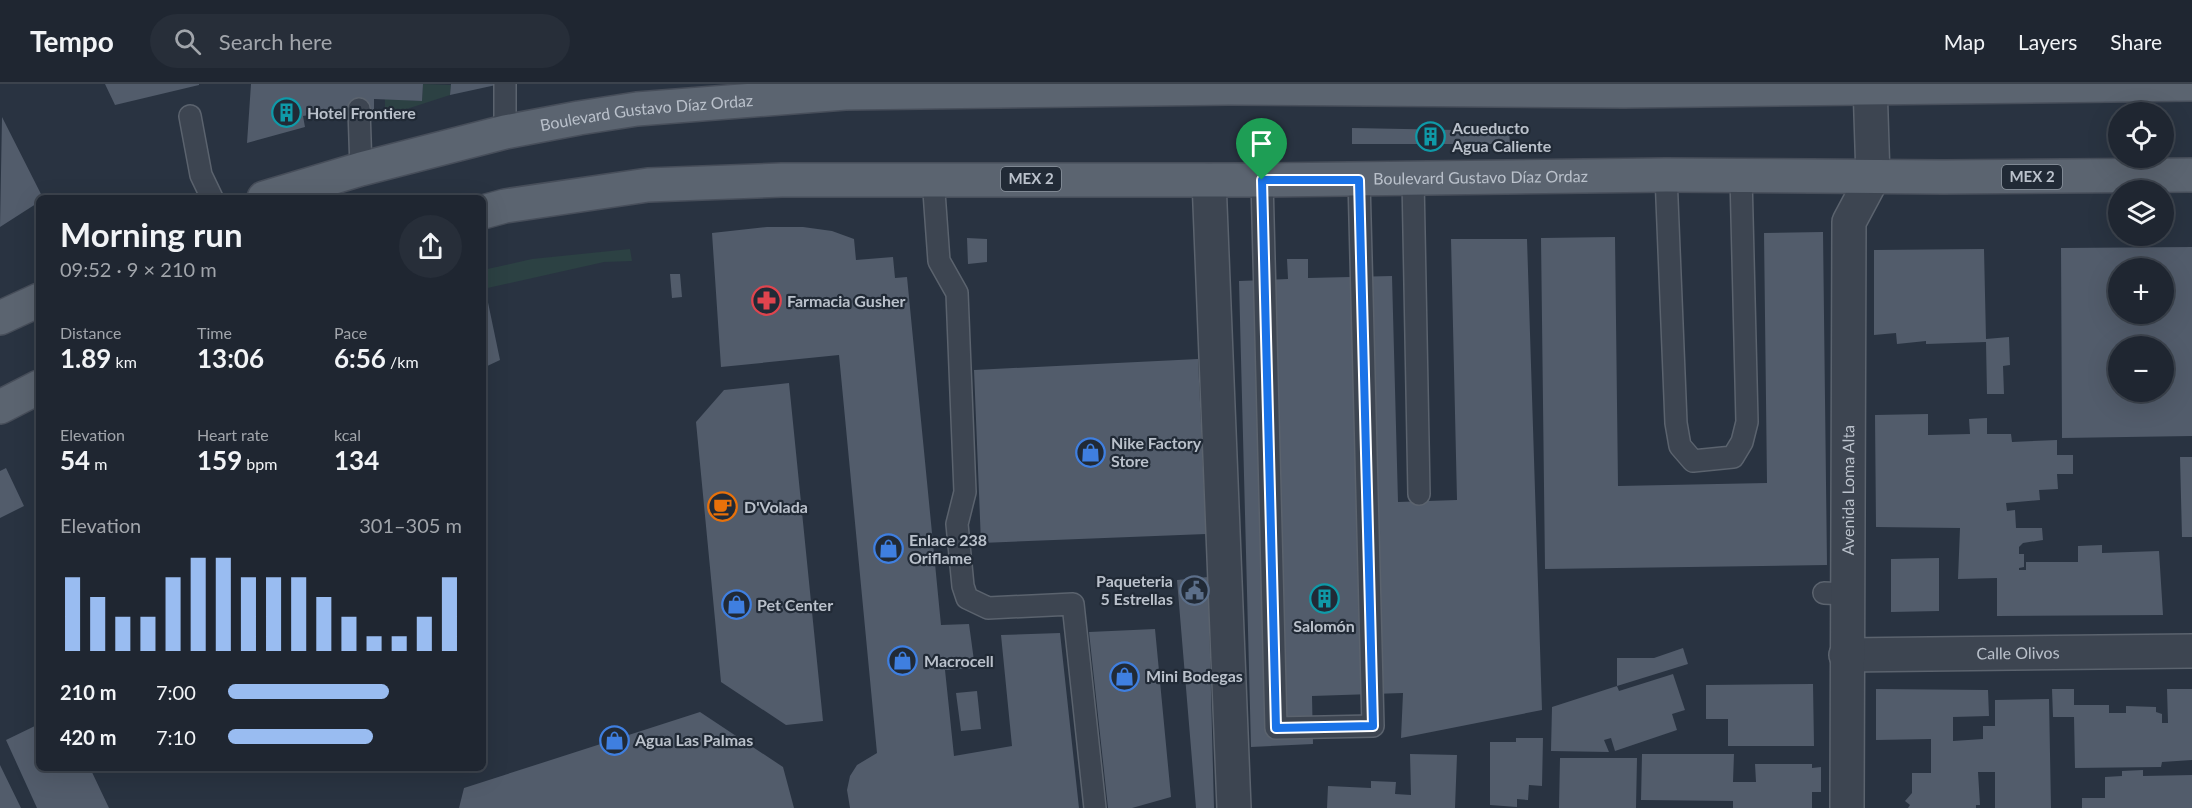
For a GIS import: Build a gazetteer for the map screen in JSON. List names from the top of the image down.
{
  "streets": {
    "main road": ["Boulevard Gustavo Díaz Ordaz", "MEX 2"],
    "street": ["Avenida Loma Alta", "Calle Olivos"]
  },
  "crossings": [
    ["Boulevard Gustavo Díaz Ordaz", "Avenida Loma Alta"],
    ["Avenida Loma Alta", "Calle Olivos"]
  ],
  "places": {
    "building": ["Hotel Frontiere", "Acueducto Agua Caliente", "Salomón"],
    "pharmacy": ["Farmacia Gusher"],
    "shop": [
      "Nike Factory Store",
      "Enlace 238 Oriflame",
      "Pet Center",
      "Macrocell",
      "Mini Bodegas",
      "Agua Las Palmas"
    ],
    "cafe": ["D'Volada"],
    "public building": ["Paqueteria 5 Estrellas"]
  },
  "page": {
    "header": "Tempo",
    "search": "Search here",
    "nav": ["Map", "Layers", "Share"],
    "map_buttons": ["+", "−"],
    "heading": ["Morning run", "09:52 · 9 × 210 m"],
    "stats": [
      ["Distance", "1.89 km"],
      ["Time", "13:06"],
      ["Pace", "6:56 /km"],
      ["Elevation", "54 m"],
      ["Heart rate", "159 bpm"],
      ["kcal", "134"]
    ],
    "chart": ["Elevation", "301–305 m"],
    "list": [
      {
        "name": "210 m",
        "note": "7:00"
      },
      {
        "name": "420 m",
        "note": "7:10"
      }
    ]
  }
}
